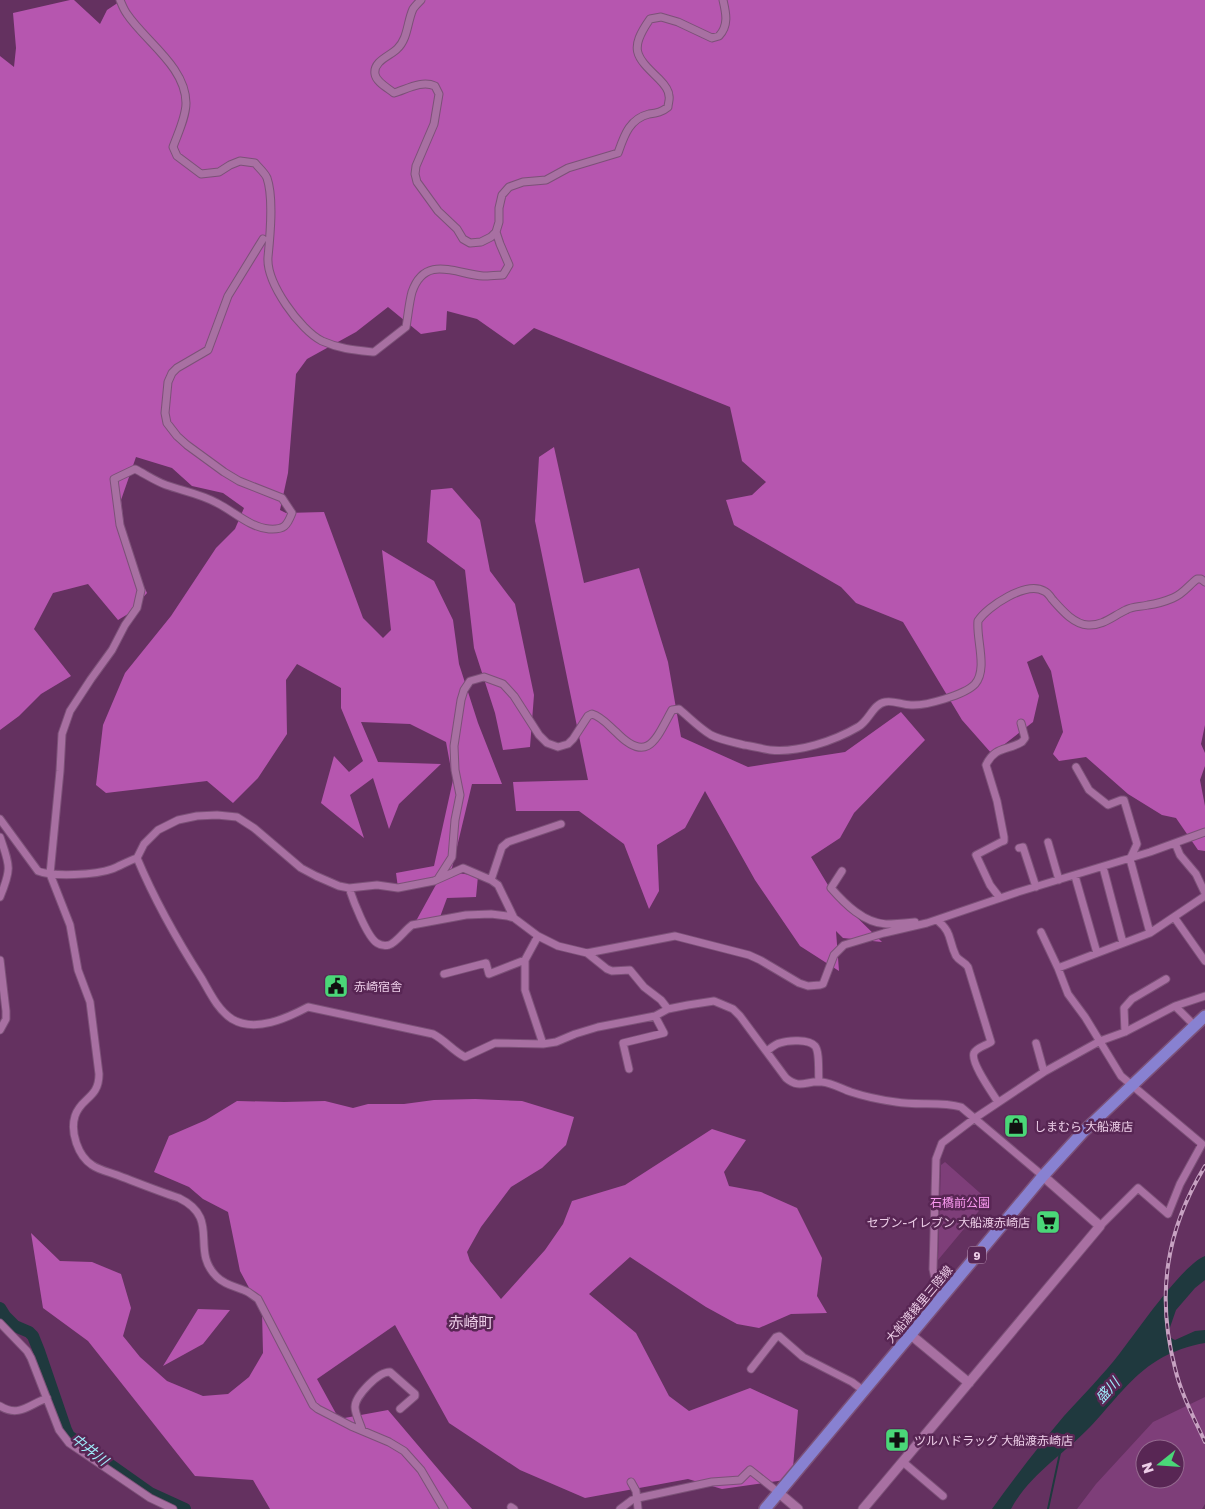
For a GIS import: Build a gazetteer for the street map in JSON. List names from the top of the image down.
{
  "streets": {
    "main road": ["9", "大船渡綾里三陸線"]
  },
  "districts": ["赤崎町"],
  "water": ["盛川", "中井川"],
  "parks": ["石橋前公園"],
  "places": {
    "public building": ["赤崎宿舎"],
    "shop": ["しまむら 大船渡店"],
    "supermarket": ["セブン-イレブン 大船渡赤崎店"],
    "pharmacy": ["ツルハドラッグ 大船渡赤崎店"]
  },
  "north": "left"
}
